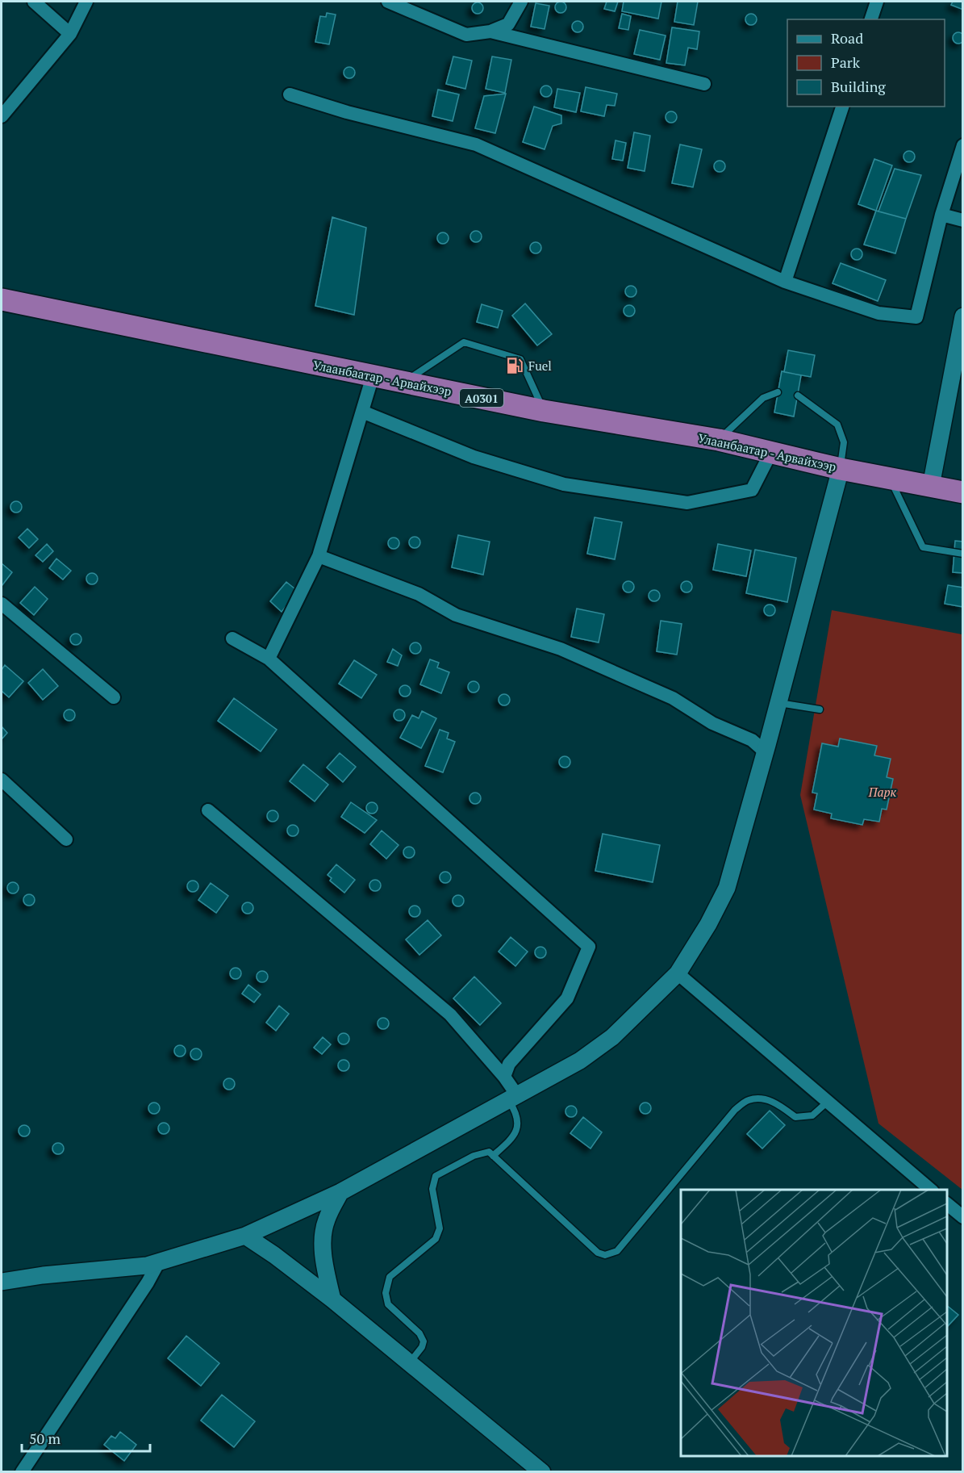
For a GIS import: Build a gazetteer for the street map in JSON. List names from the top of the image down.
{
  "streets": {
    "highway": ["Улаанбаатар - Арвайхээр", "A0301"]
  },
  "parks": ["Парк"],
  "places": {
    "fuel station": ["Fuel"]
  },
  "legend": ["Road", "Park", "Building"],
  "scale_bar": "50 m"
}
